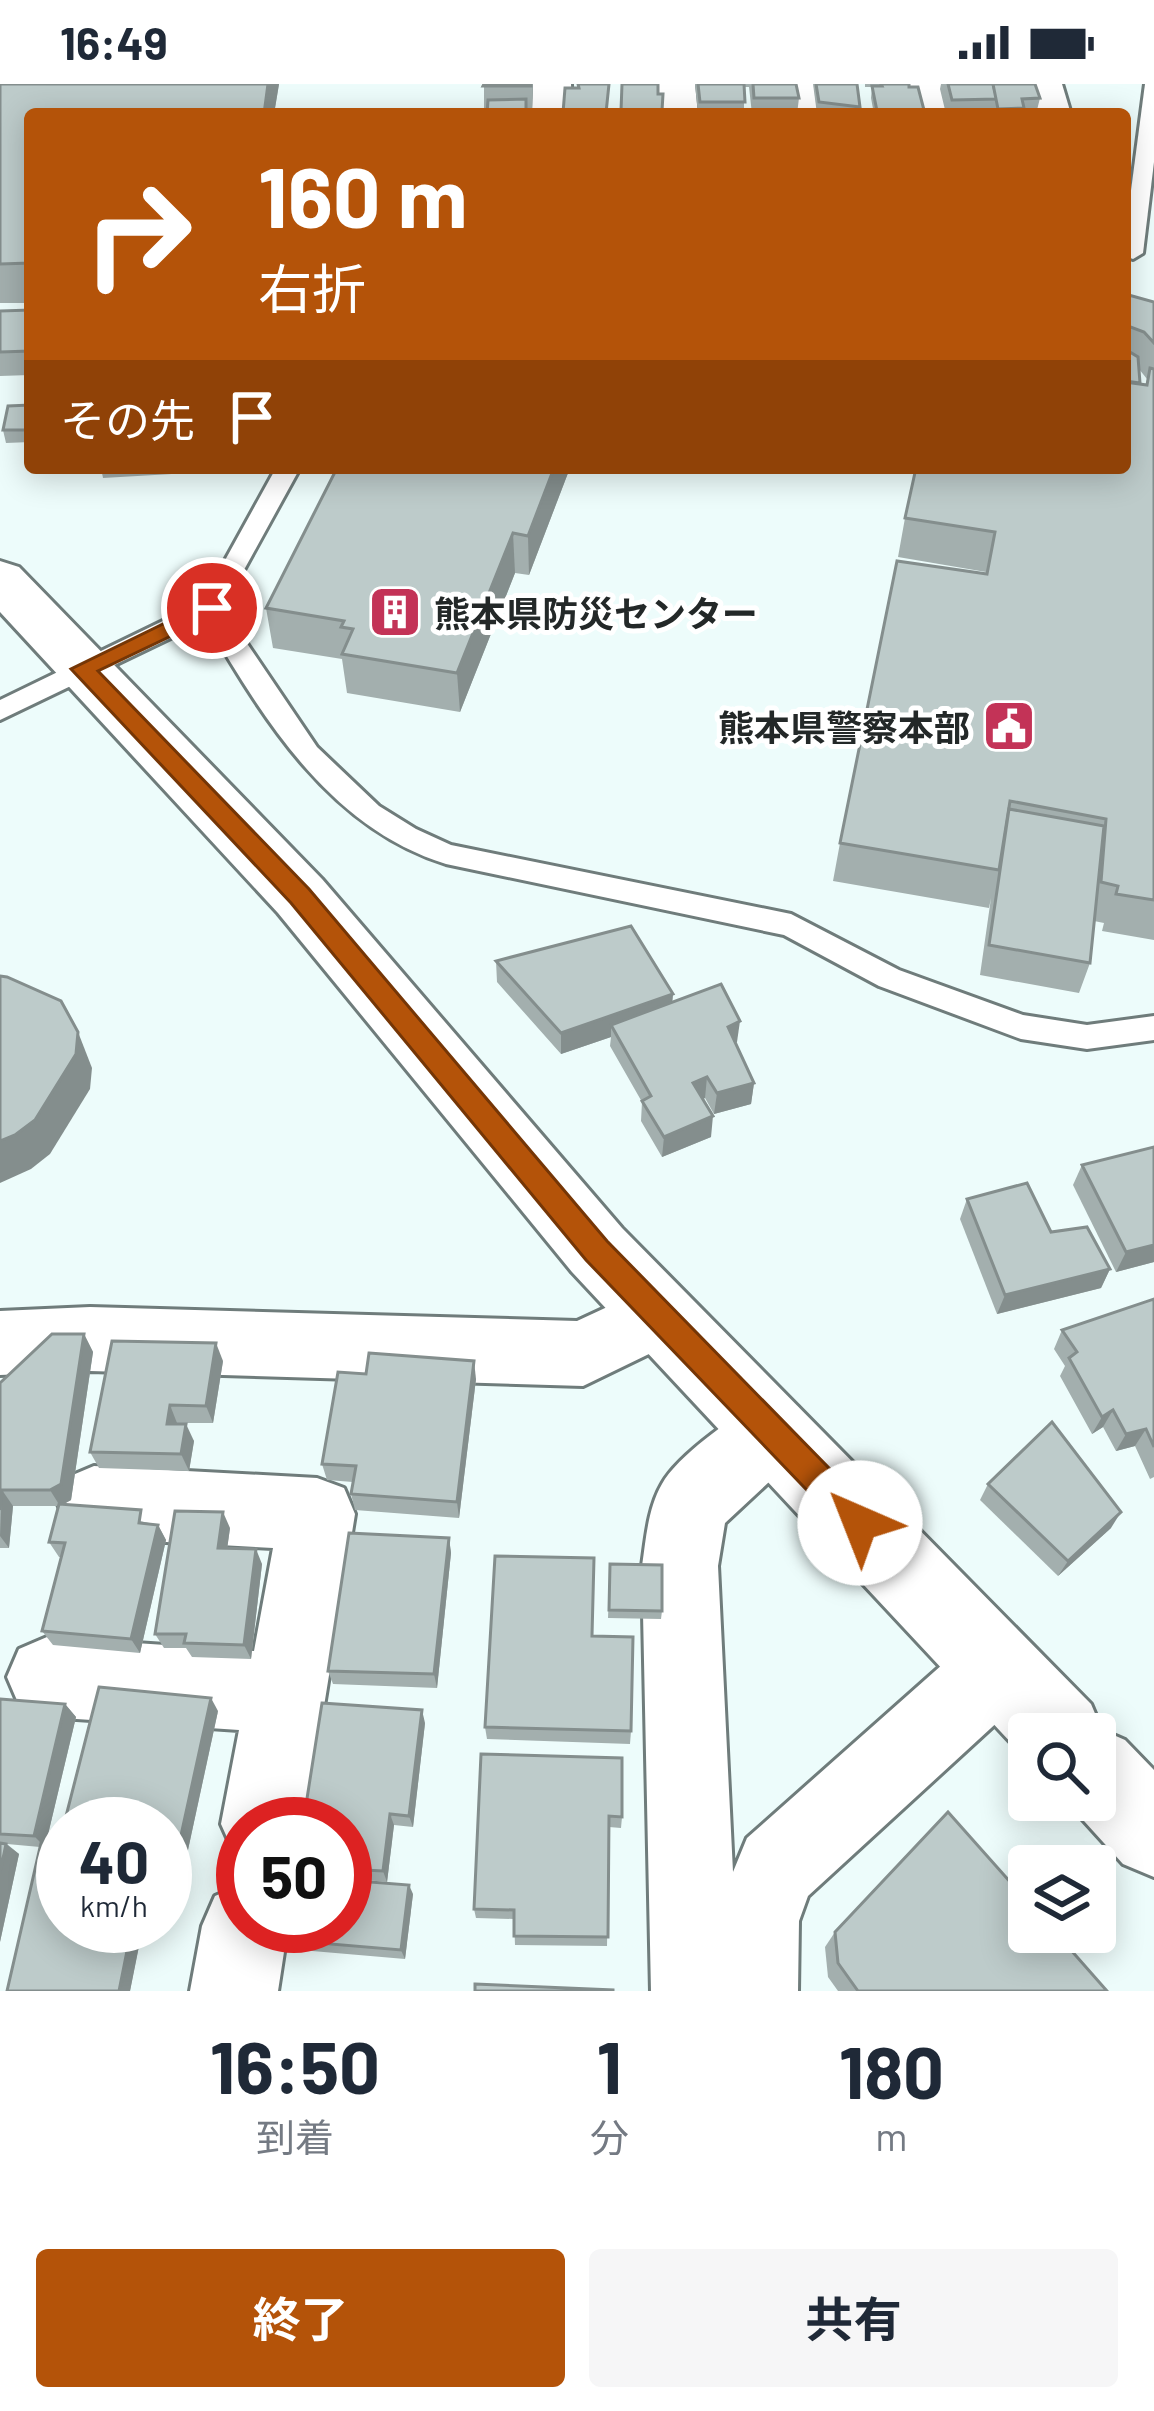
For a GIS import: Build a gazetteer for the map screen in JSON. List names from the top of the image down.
{
  "places": {
    "building": ["熊本県防災センター"],
    "public building": ["熊本県警察本部"]
  },
  "page": {
    "status": "16:49",
    "turn": ["160 m", "右折"],
    "then": "その先",
    "speed": "40 km/h",
    "limit": "50",
    "eta": [
      "16:50",
      "到着",
      "1",
      "分",
      "180",
      "m"
    ],
    "buttons": ["終了", "共有"]
  }
}
